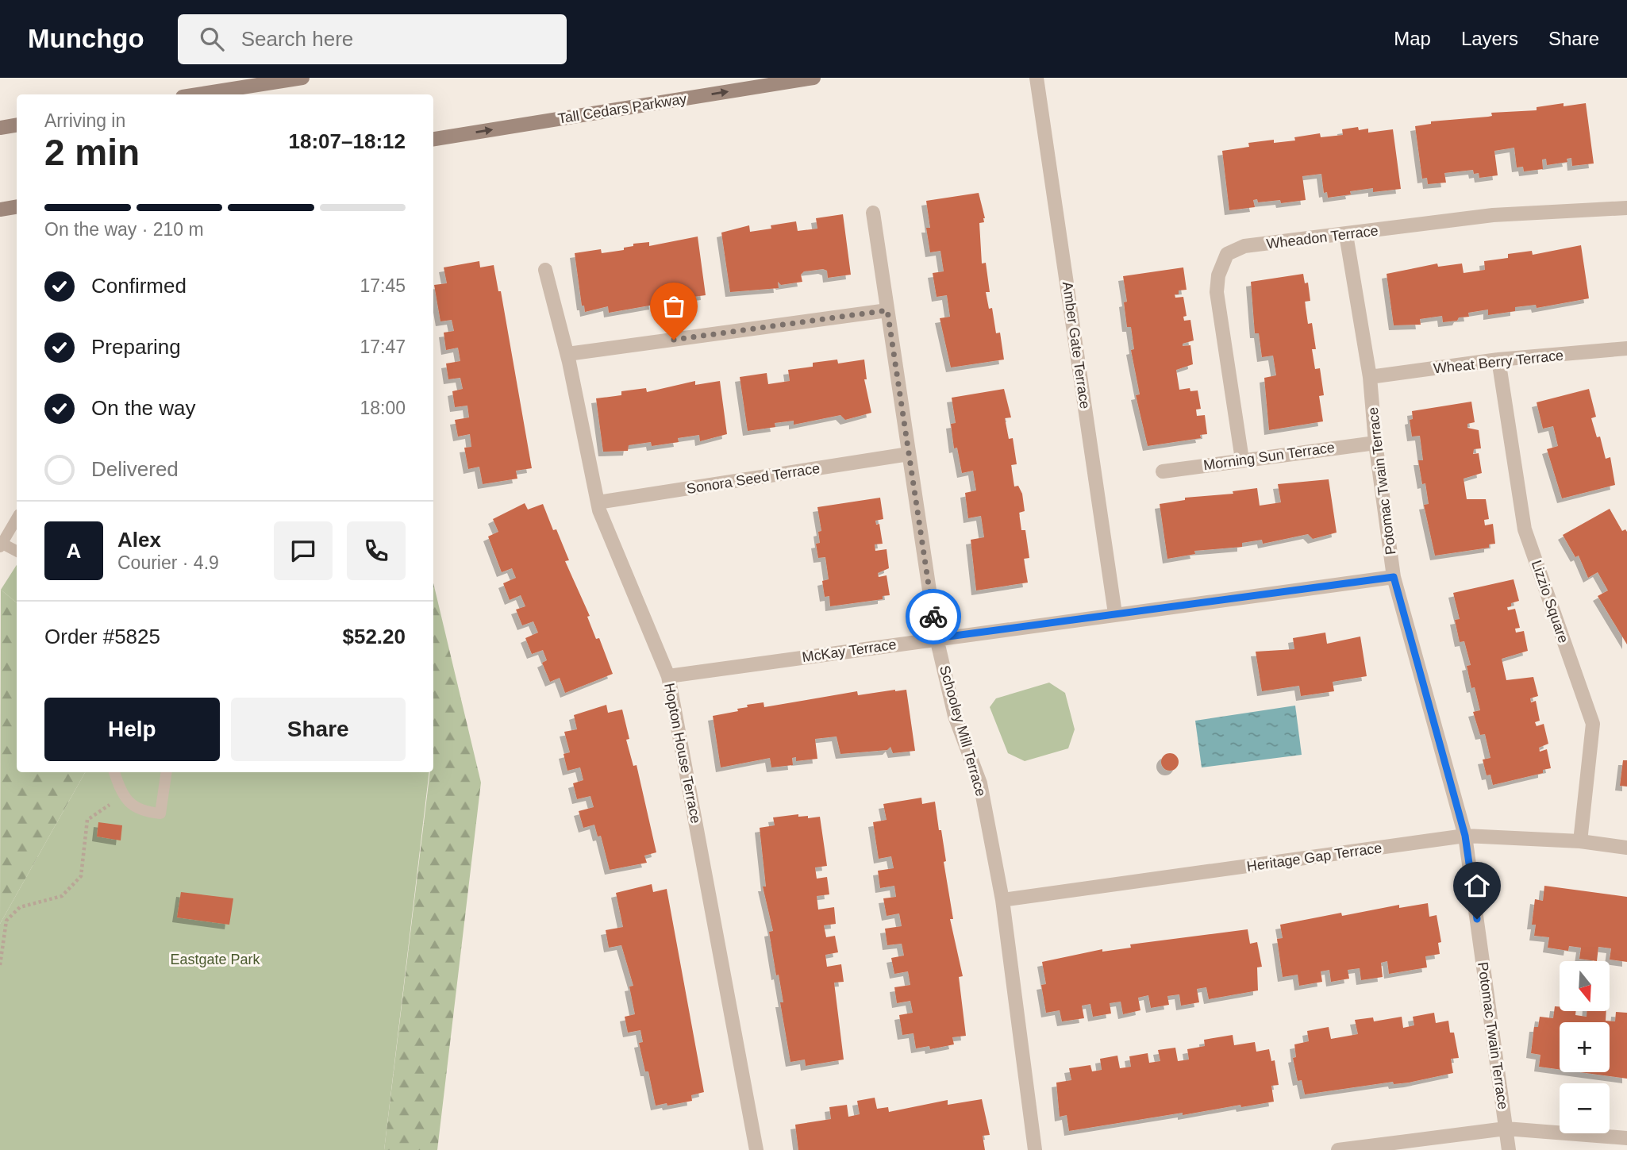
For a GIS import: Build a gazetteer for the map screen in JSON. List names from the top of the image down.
{
  "streets": {
    "main road": ["Tall Cedars Parkway"],
    "street": [
      "Wheadon Terrace",
      "Amber Gate Terrace",
      "Wheat Berry Terrace",
      "Morning Sun Terrace",
      "Sonora Seed Terrace",
      "Potomac Twain Terrace",
      "Lizzio Square",
      "McKay Terrace",
      "Schooley Mill Terrace",
      "Hopton House Terrace",
      "Heritage Gap Terrace"
    ]
  },
  "crossings": [
    ["Wheadon Terrace", "Morning Sun Terrace"],
    ["Wheadon Terrace", "Potomac Twain Terrace"],
    ["Amber Gate Terrace", "McKay Terrace"],
    ["Wheat Berry Terrace", "Potomac Twain Terrace"],
    ["Wheat Berry Terrace", "Lizzio Square"],
    ["Morning Sun Terrace", "Potomac Twain Terrace"],
    ["Sonora Seed Terrace", "Schooley Mill Terrace"],
    ["Sonora Seed Terrace", "Hopton House Terrace"],
    ["Potomac Twain Terrace", "McKay Terrace"],
    ["Potomac Twain Terrace", "Heritage Gap Terrace"],
    ["Lizzio Square", "Heritage Gap Terrace"],
    ["McKay Terrace", "Schooley Mill Terrace"],
    ["McKay Terrace", "Hopton House Terrace"],
    ["Schooley Mill Terrace", "Heritage Gap Terrace"]
  ],
  "one_way": ["Tall Cedars Parkway"],
  "parks": ["Eastgate Park"],
  "north": "bottom",
  "page": {
    "header": "Munchgo",
    "search": "Search here",
    "nav": ["Map", "Layers", "Share"],
    "heading": ["2 min", "Arriving in", "18:07–18:12"],
    "panel": [
      "Alex",
      "Courier · 4.9",
      "Order #5825",
      "$52.20"
    ],
    "bar": "On the way · 210 m",
    "list": [
      ["Confirmed", "17:45"],
      ["Preparing", "17:47"],
      ["On the way", "18:00"],
      "Delivered"
    ],
    "round": "A",
    "buttons": ["Help", "Share"],
    "map_buttons": ["+", "−"]
  }
}
